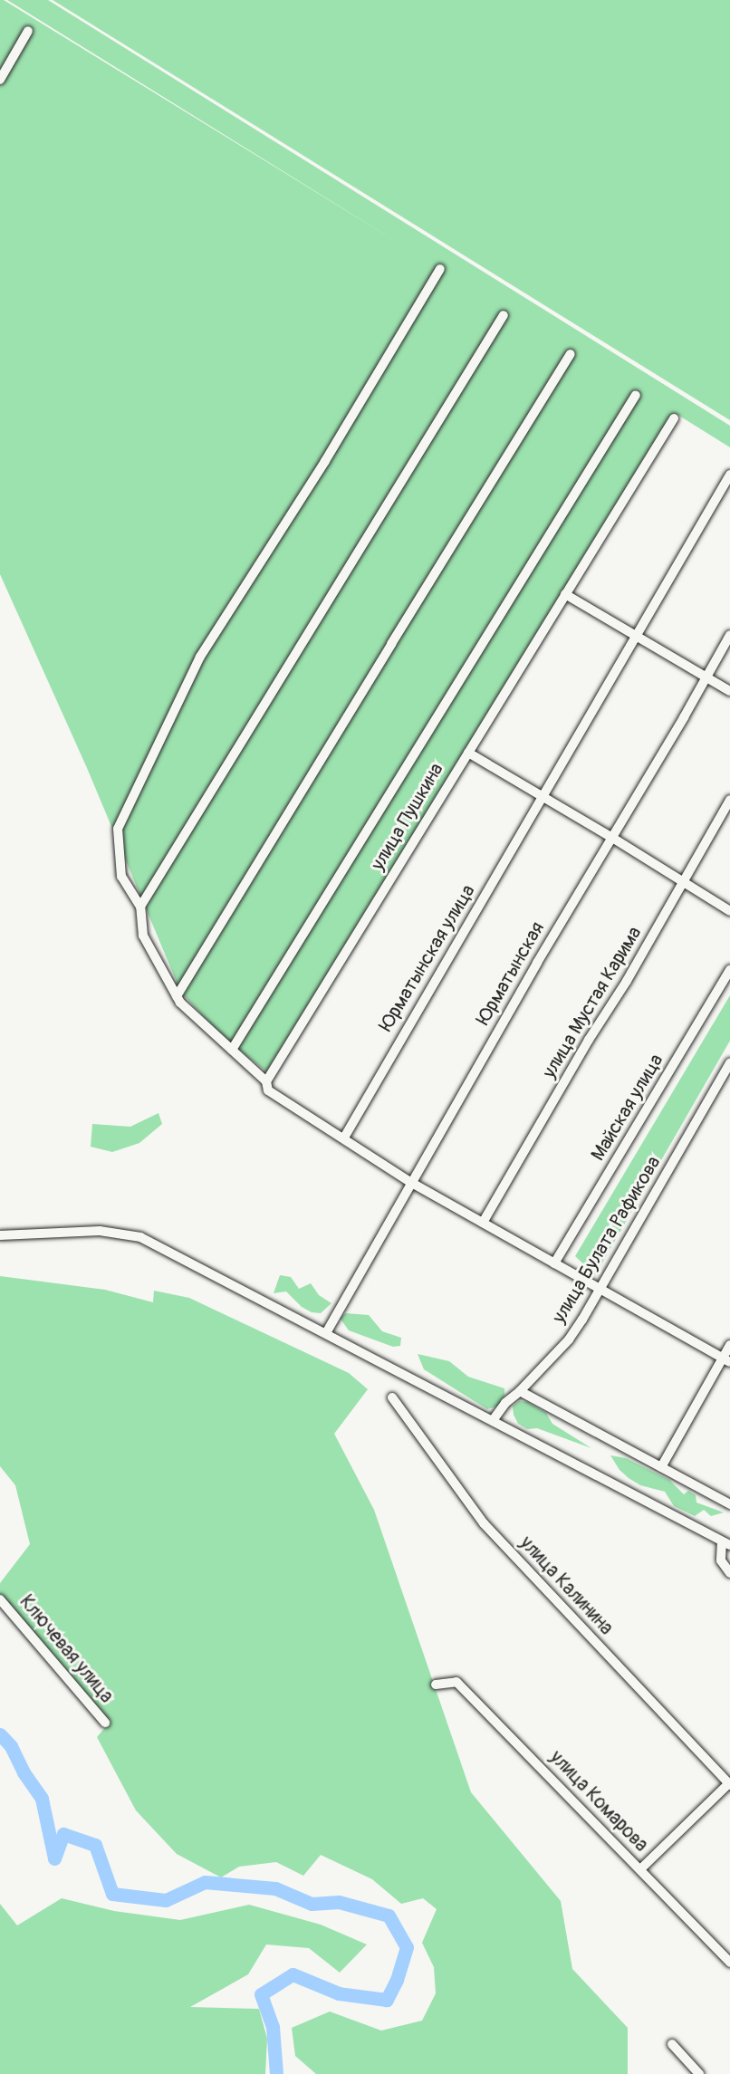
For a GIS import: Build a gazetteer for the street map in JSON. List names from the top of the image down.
{
  "streets": {
    "street": [
      "улица Пушкина",
      "Юрматынская улица",
      "Юрматынская",
      "улица Мустая Карима",
      "Майская улица",
      "улица Булата Рафикова",
      "улица Калинина",
      "Ключевая улица",
      "улица Комарова"
    ]
  }
}
